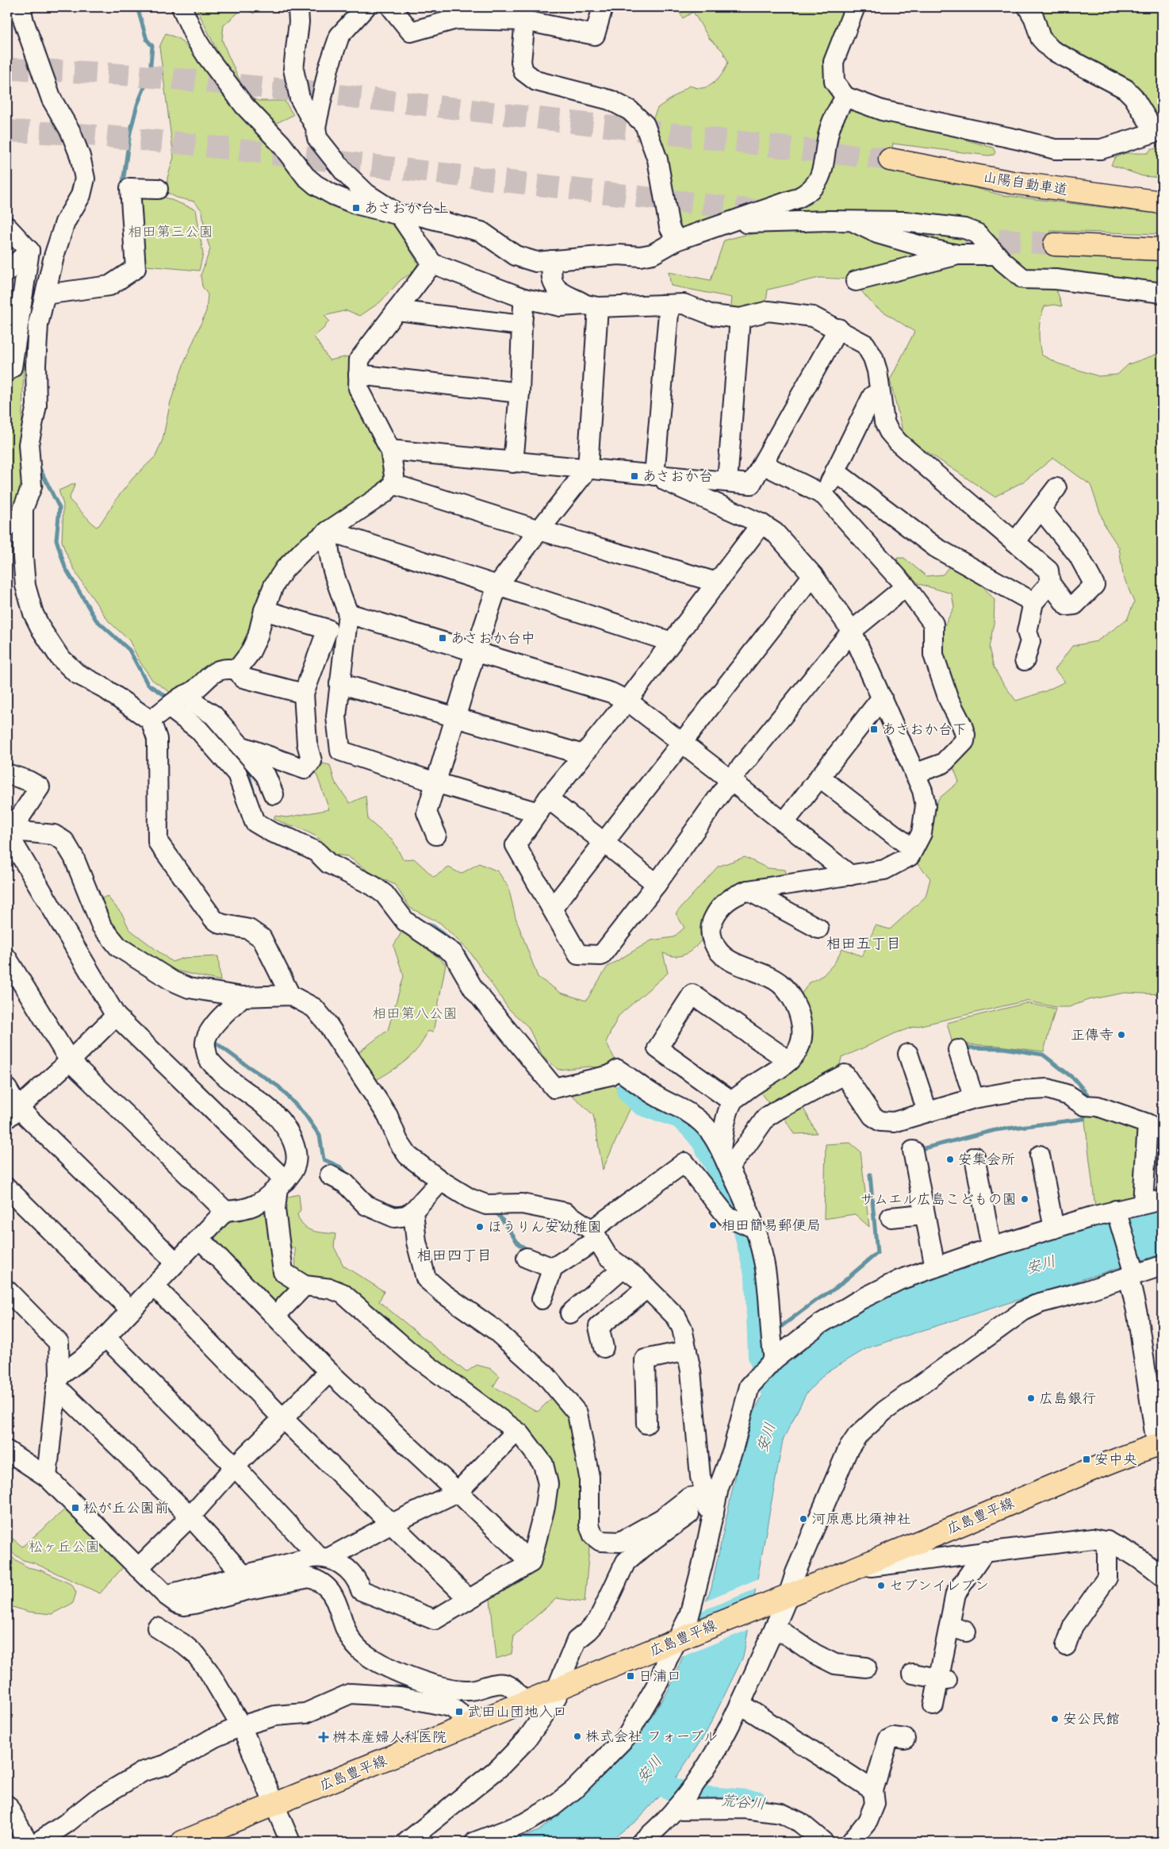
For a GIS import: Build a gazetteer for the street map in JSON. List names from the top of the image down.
{
  "streets": {
    "main road": ["山陽自動車道", "広島豊平線"]
  },
  "districts": ["相田五丁目", "相田四丁目"],
  "water": ["安川", "荒谷川"],
  "parks": ["相田第三公園", "相田第八公園", "松ヶ丘公園"],
  "places": {
    "transit": [
      "あさおか台上",
      "あさおか台",
      "あさおか台中",
      "あさおか台下",
      "安中央",
      "松が丘公園前",
      "日浦口",
      "武田山団地入口"
    ],
    "other": [
      "正傳寺",
      "安集会所",
      "サムエル広島こどもの園",
      "相田簡易郵便局",
      "ほうりん安幼稚園",
      "広島銀行",
      "河原恵比須神社",
      "セブンイレブン",
      "安公民館",
      "株式会社 フォーブル"
    ],
    "health": ["桝本産婦人科医院"]
  }
}
